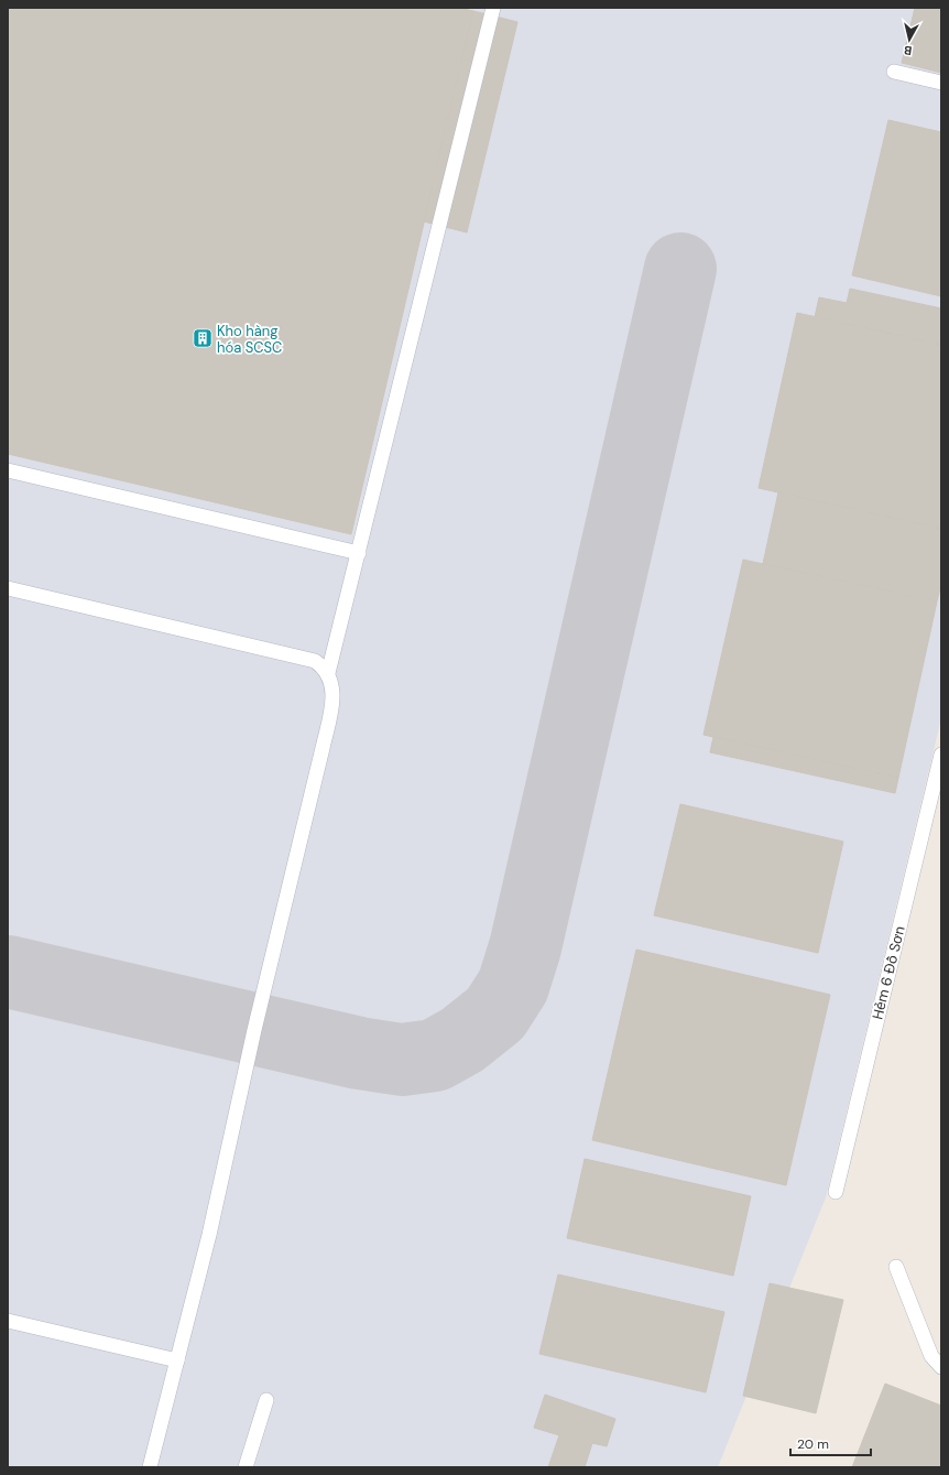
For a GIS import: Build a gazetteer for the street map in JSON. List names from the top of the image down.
{
  "streets": {
    "lane": ["Hẻm 6 Đồ Sơn"]
  },
  "places": {
    "building": ["Kho hàng hóa SCSC"]
  },
  "scale_bar": "20 m",
  "north": "bottom"
}
